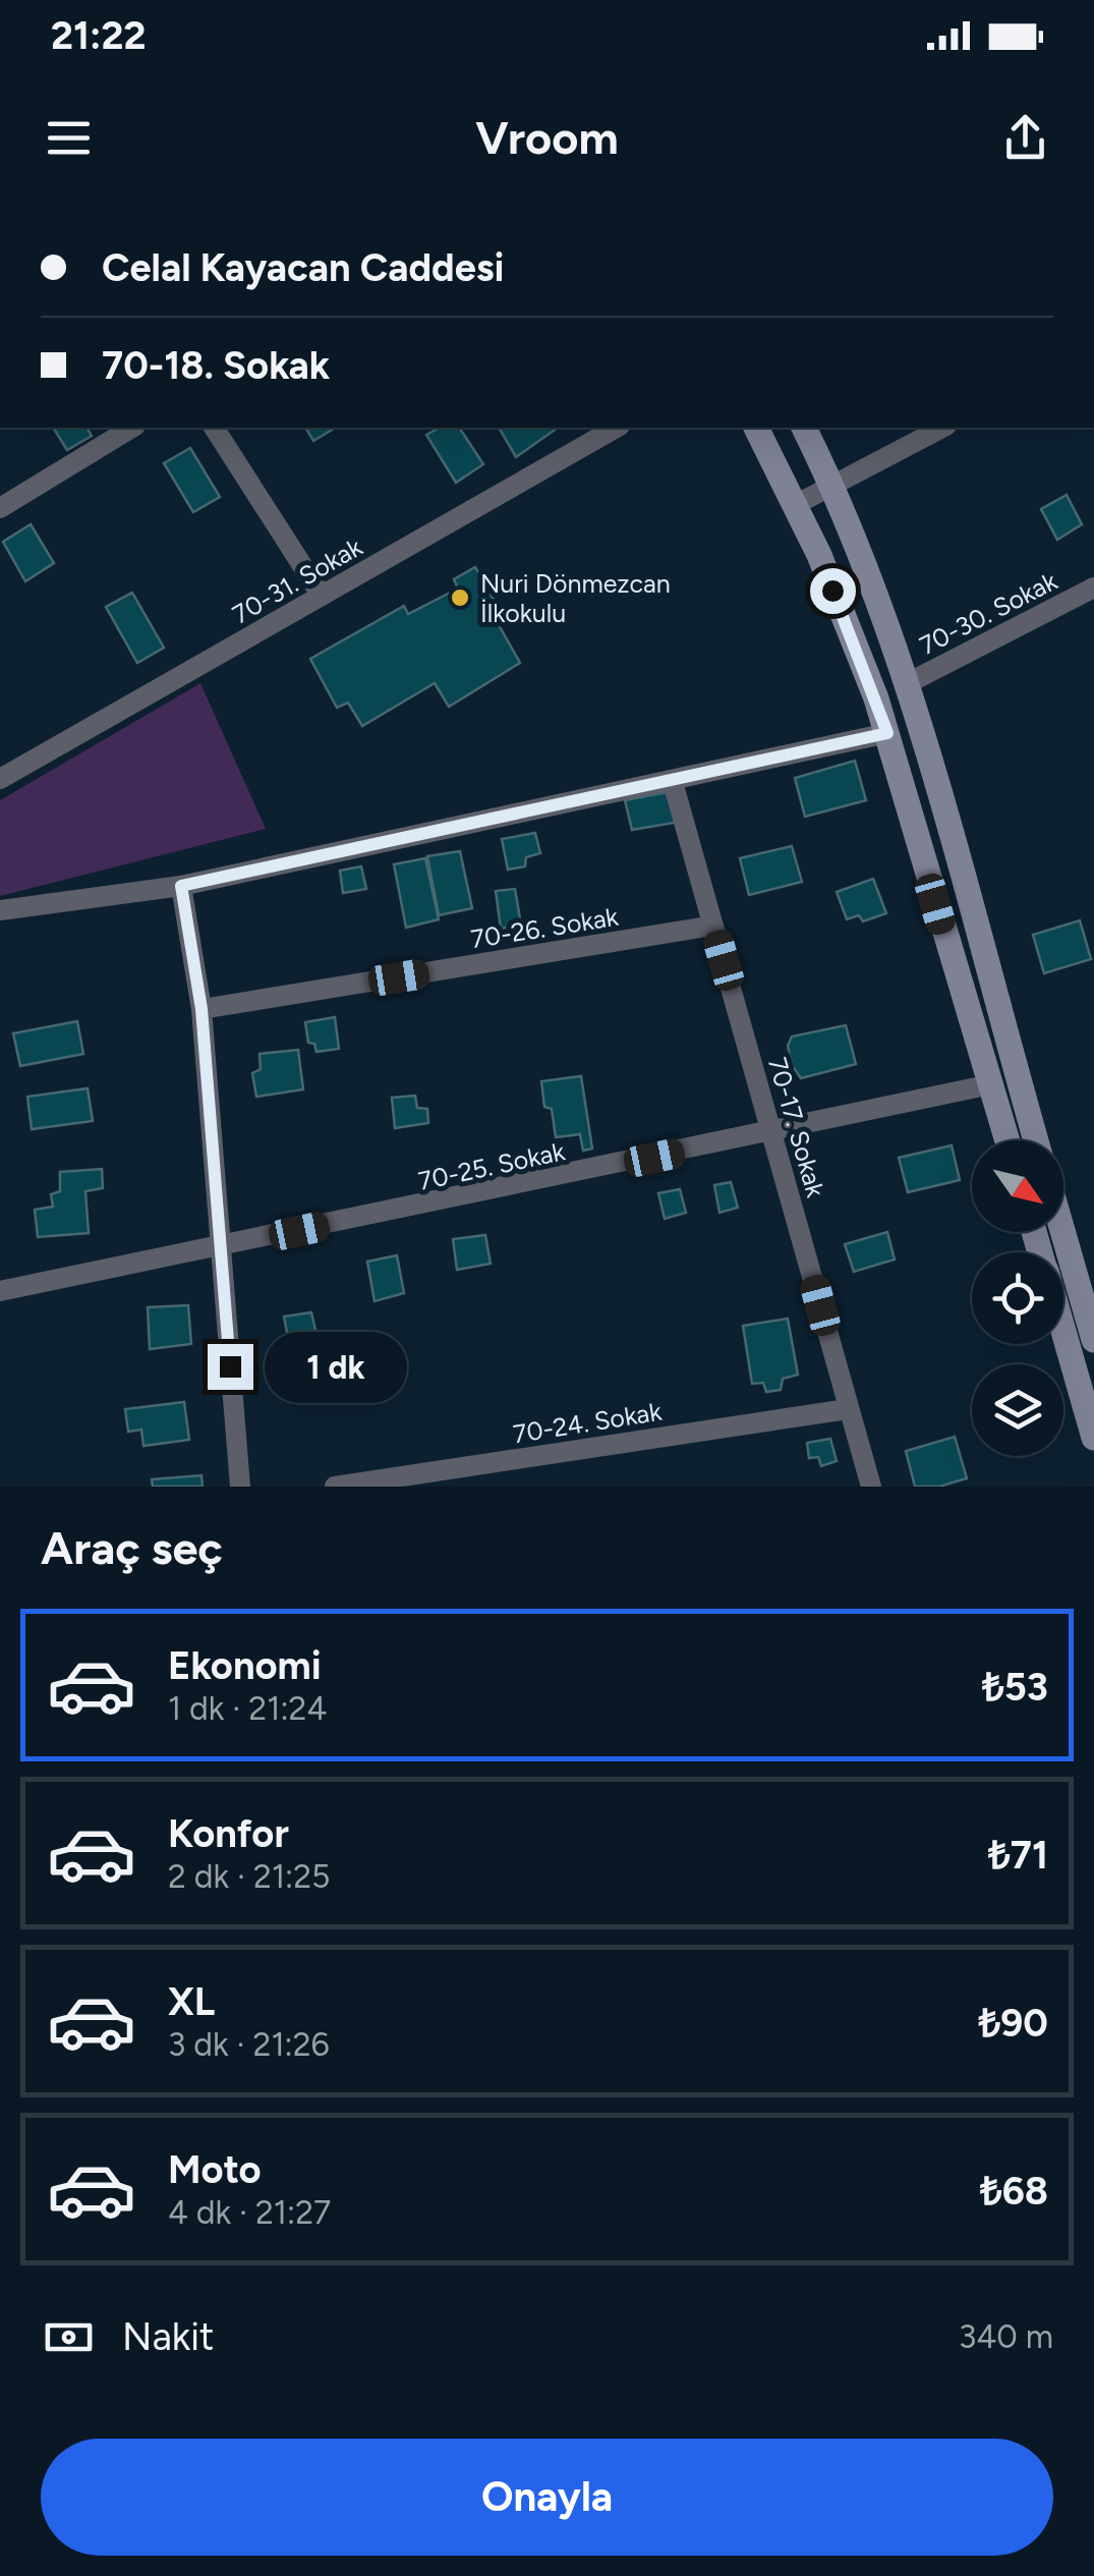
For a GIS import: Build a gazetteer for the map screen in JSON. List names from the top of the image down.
{
  "streets": {
    "street": [
      "70-31. Sokak",
      "70-30. Sokak",
      "70-26. Sokak",
      "70-17. Sokak",
      "70-25. Sokak",
      "70-24. Sokak"
    ]
  },
  "crossings": [
    ["70-26. Sokak", "70-17. Sokak"],
    ["70-17. Sokak", "70-25. Sokak"],
    ["70-17. Sokak", "70-24. Sokak"]
  ],
  "places": ["Nuri Dönmezcan İlkokulu"],
  "north": "bottom right",
  "page": {
    "status": "21:22",
    "header": "Vroom",
    "banner": ["Celal Kayacan Caddesi", "70-18. Sokak"],
    "bubble": "1 dk",
    "heading": "Araç seç",
    "list": [
      {
        "name": "Ekonomi",
        "note": "1 dk · 21:24",
        "value": "₺53"
      },
      {
        "name": "Konfor",
        "note": "2 dk · 21:25",
        "value": "₺71"
      },
      {
        "name": "XL",
        "note": "3 dk · 21:26",
        "value": "₺90"
      },
      {
        "name": "Moto",
        "note": "4 dk · 21:27",
        "value": "₺68"
      }
    ],
    "pay": ["Nakit", "340 m"],
    "buttons": "Onayla"
  }
}
